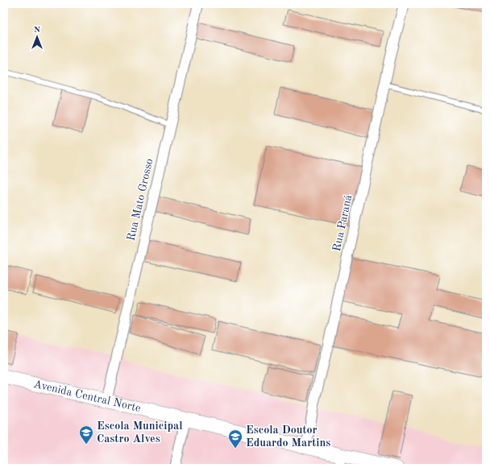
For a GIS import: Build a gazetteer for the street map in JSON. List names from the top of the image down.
{
  "streets": {
    "main road": ["Avenida Central Norte"],
    "street": ["Rua Mato Grosso", "Rua Paraná"]
  },
  "crossings": [
    ["Rua Mato Grosso", "Avenida Central Norte"],
    ["Rua Paraná", "Avenida Central Norte"]
  ],
  "places": {
    "school or university": ["Escola Municipal Castro Alves", "Escola Doutor Eduardo Martins"]
  },
  "north": "top"
}
